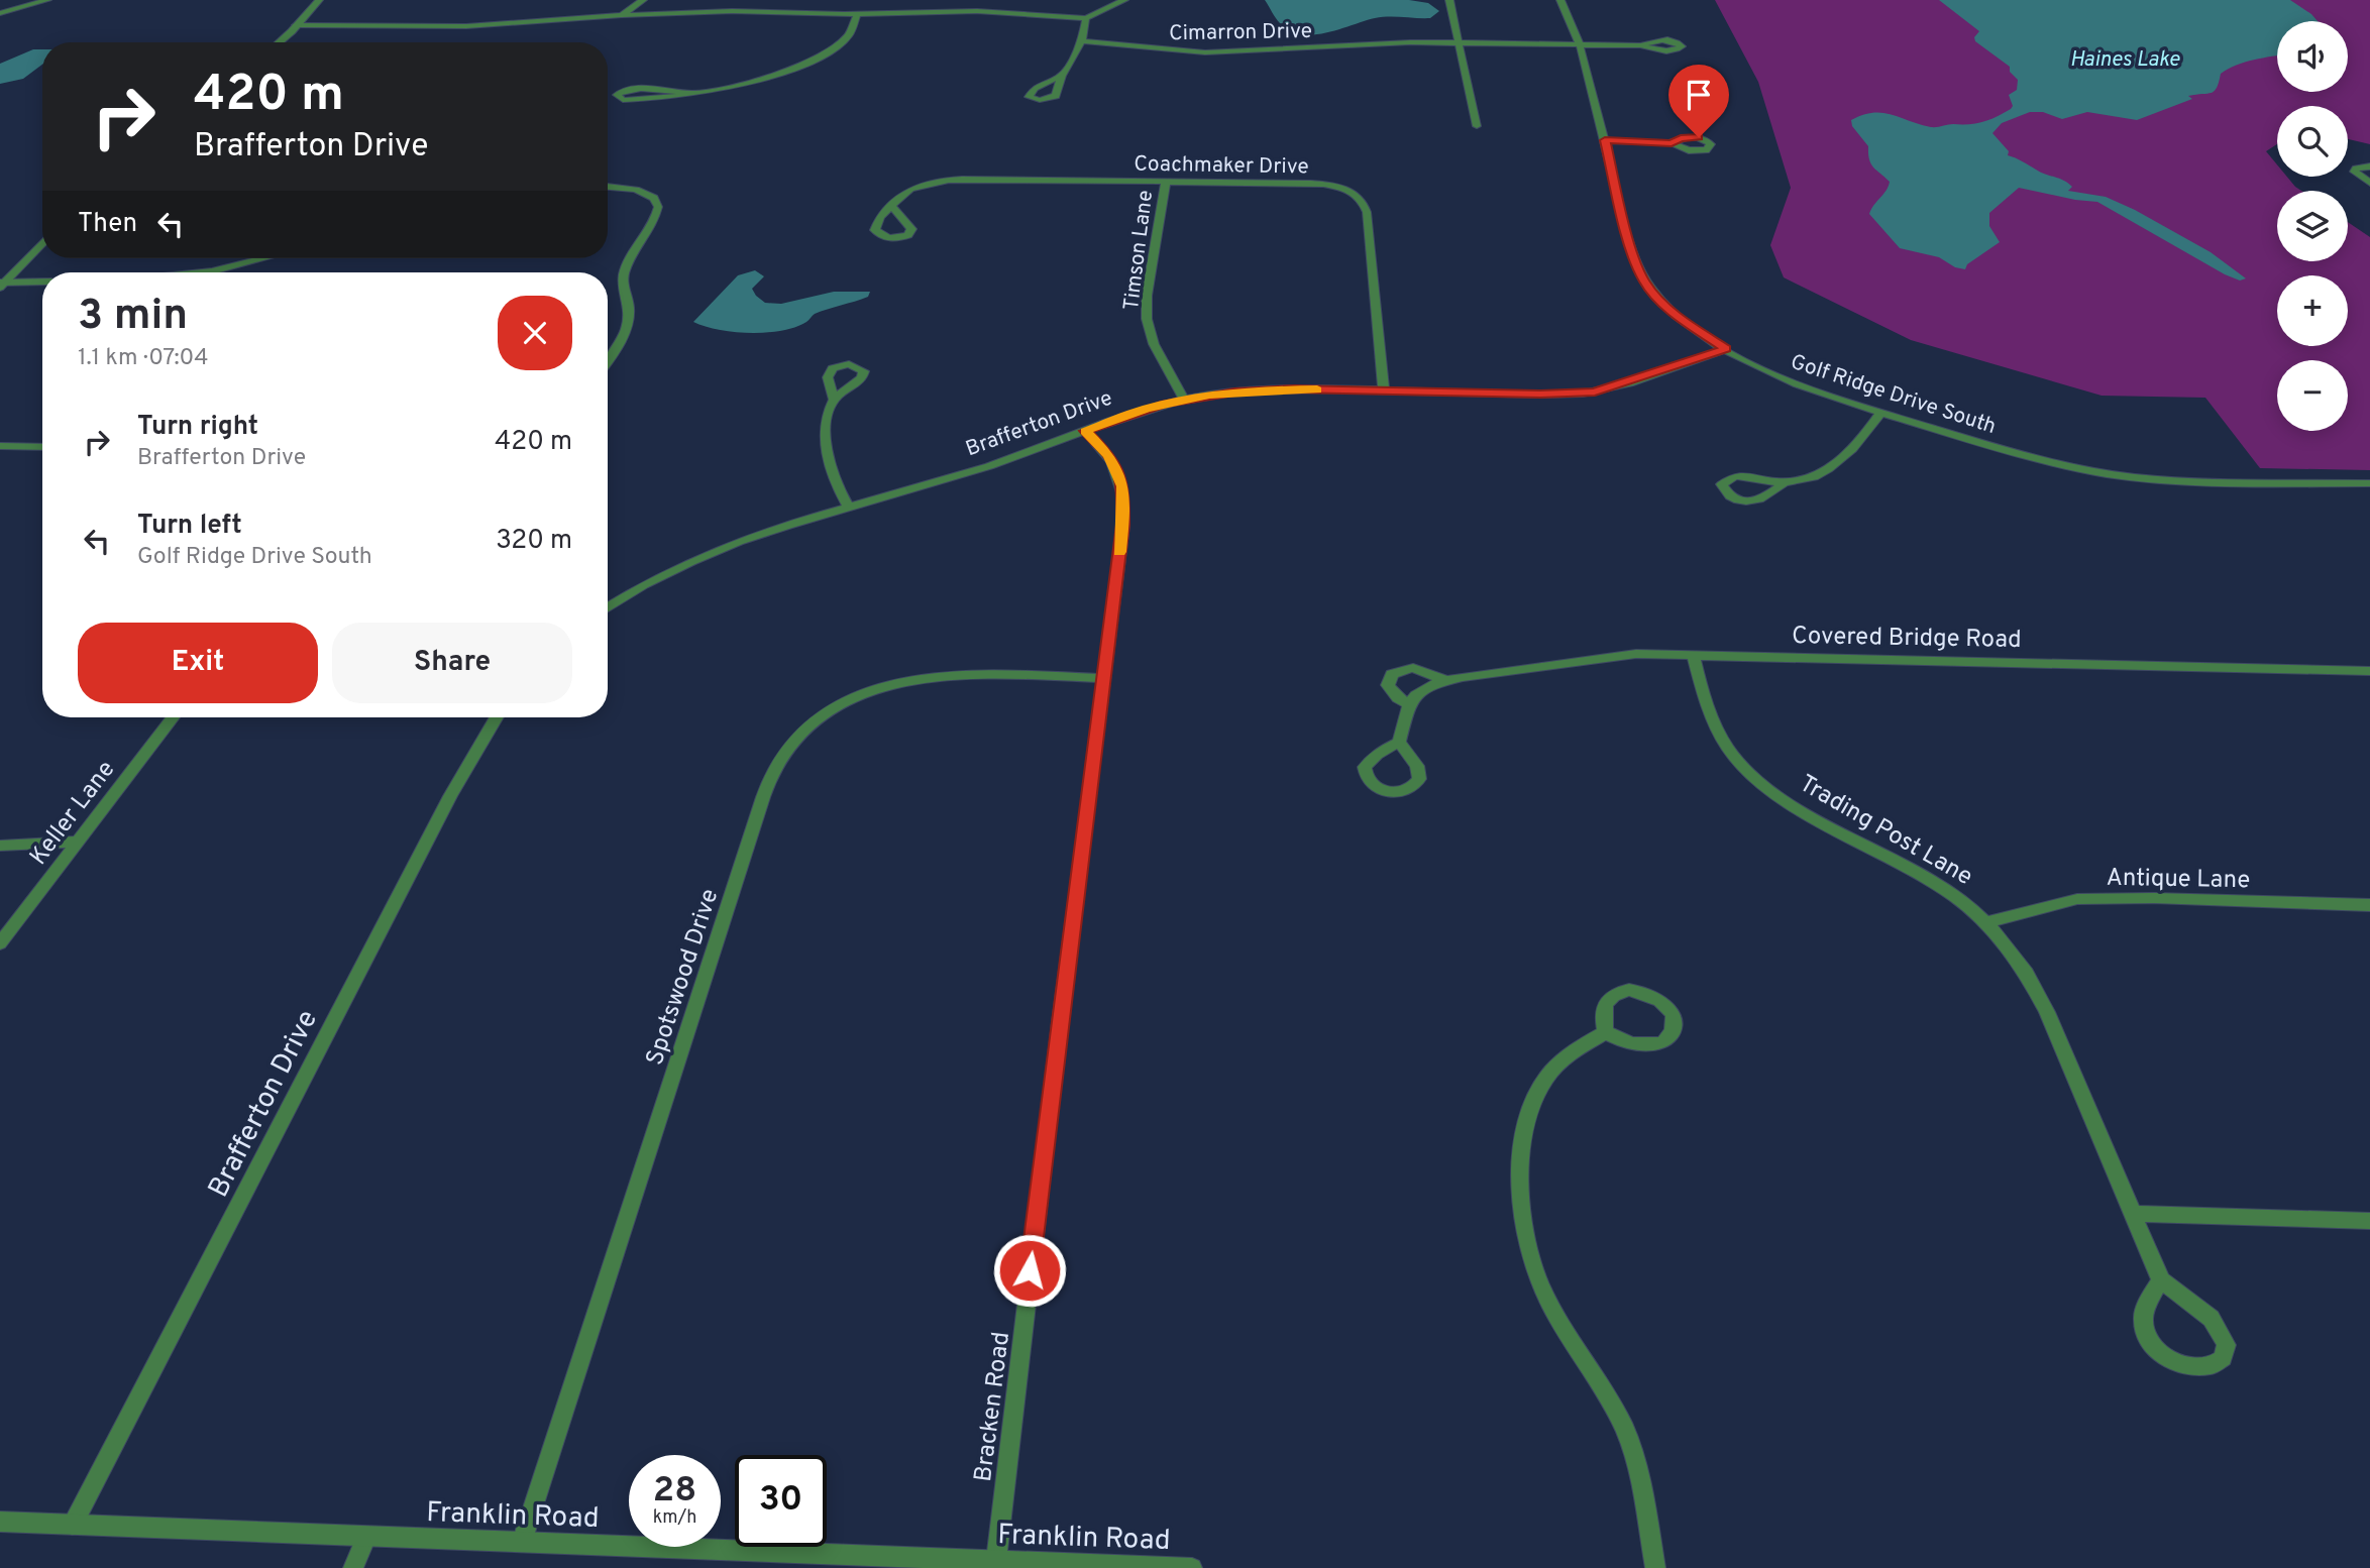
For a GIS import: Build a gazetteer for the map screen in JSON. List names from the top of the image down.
{
  "streets": {
    "street": [
      "Cimarron Drive",
      "Coachmaker Drive",
      "Timson Lane",
      "Golf Ridge Drive South",
      "Brafferton Drive",
      "Covered Bridge Road",
      "Keller Lane",
      "Trading Post Lane",
      "Antique Lane",
      "Spotswood Drive",
      "Bracken Road",
      "Franklin Road"
    ]
  },
  "crossings": [
    ["Cimarron Drive", "Golf Ridge Drive South"],
    ["Coachmaker Drive", "Timson Lane"],
    ["Coachmaker Drive", "Brafferton Drive"],
    ["Timson Lane", "Brafferton Drive"],
    ["Golf Ridge Drive South", "Brafferton Drive"],
    ["Brafferton Drive", "Bracken Road"],
    ["Brafferton Drive", "Franklin Road"],
    ["Covered Bridge Road", "Trading Post Lane"],
    ["Trading Post Lane", "Antique Lane"],
    ["Spotswood Drive", "Bracken Road"],
    ["Spotswood Drive", "Franklin Road"],
    ["Bracken Road", "Franklin Road"]
  ],
  "water": ["Haines Lake"],
  "page": {
    "map_buttons": ["+", "−"],
    "turn": ["420 m", "Brafferton Drive"],
    "then": "Then",
    "heading": ["3 min", "1.1 km · 07:04"],
    "list": [
      {
        "name": "Turn right",
        "note": "Brafferton Drive",
        "value": "420 m"
      },
      {
        "name": "Turn left",
        "note": "Golf Ridge Drive South",
        "value": "320 m"
      }
    ],
    "buttons": ["Exit", "Share"],
    "speed": "28 km/h",
    "limit": "30"
  }
}
